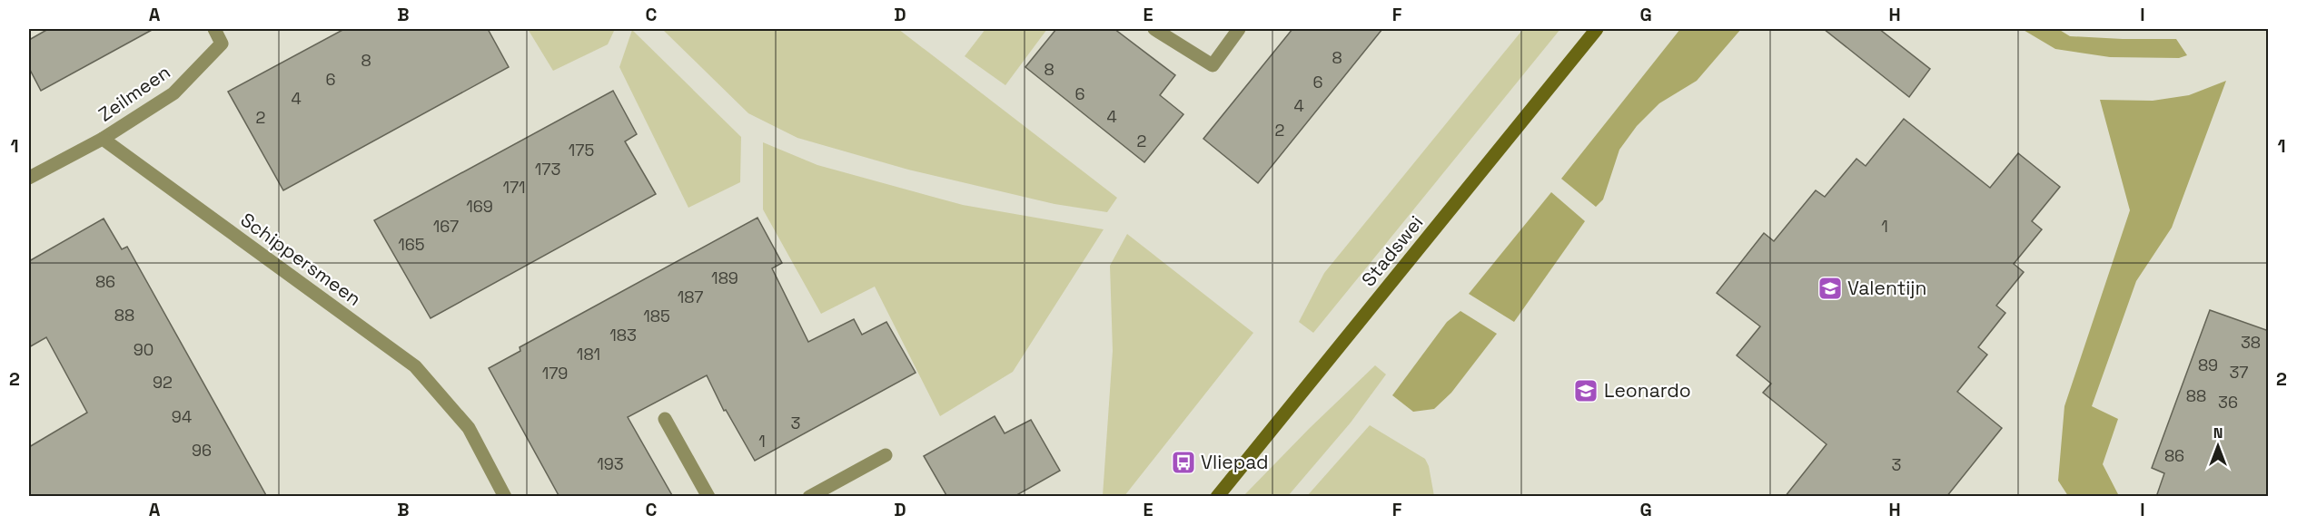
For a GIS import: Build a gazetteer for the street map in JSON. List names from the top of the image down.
{
  "streets": {
    "street": ["Zeilmeen", "Stadswei", "Schippersmeen"]
  },
  "crossings": [
    ["Zeilmeen", "Schippersmeen"]
  ],
  "places": {
    "school or university": ["Valentijn", "Leonardo"],
    "bus stop": ["Vliepad"]
  },
  "house_numbers": [
    "8",
    "8",
    "8",
    "6",
    "6",
    "6",
    "4",
    "4",
    "4",
    "2",
    "2",
    "2",
    "175",
    "173",
    "171",
    "169",
    "167",
    "1",
    "165",
    "189",
    "86",
    "187",
    "88",
    "185",
    "183",
    "38",
    "90",
    "181",
    "89",
    "37",
    "179",
    "92",
    "88",
    "36",
    "94",
    "3",
    "1",
    "96",
    "86",
    "193",
    "3"
  ],
  "north": "top",
  "grid": {
    "columns": [
      "A",
      "B",
      "C",
      "D",
      "E",
      "F",
      "G",
      "H",
      "I"
    ],
    "rows": ["1", "2"]
  }
}
